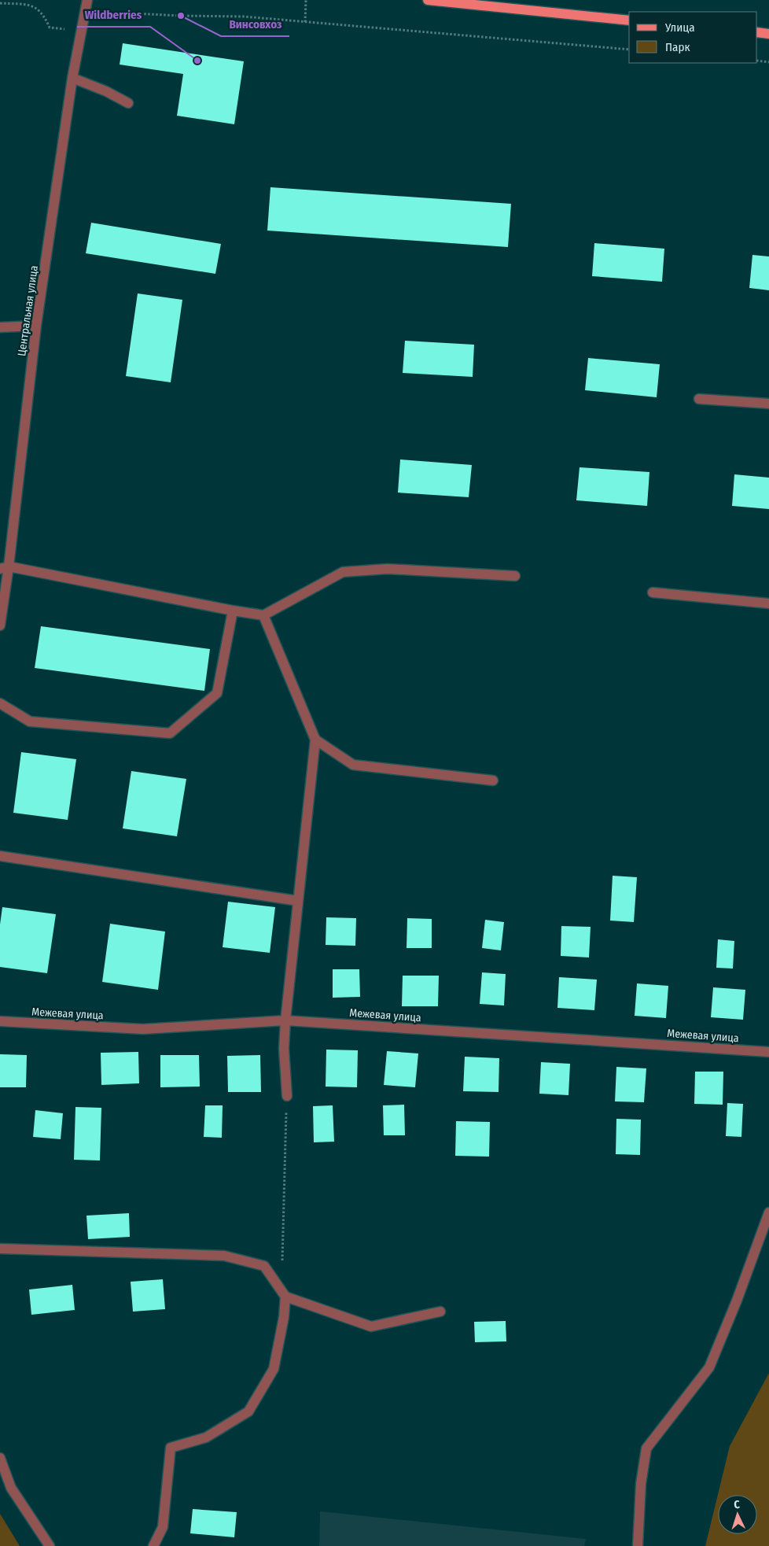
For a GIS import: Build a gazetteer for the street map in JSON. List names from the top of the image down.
{
  "streets": {
    "street": ["Центральная улица", "Межевая улица"]
  },
  "places": ["Винсовхоз", "Wildberries"],
  "legend": ["Улица", "Парк"],
  "north": "top"
}
